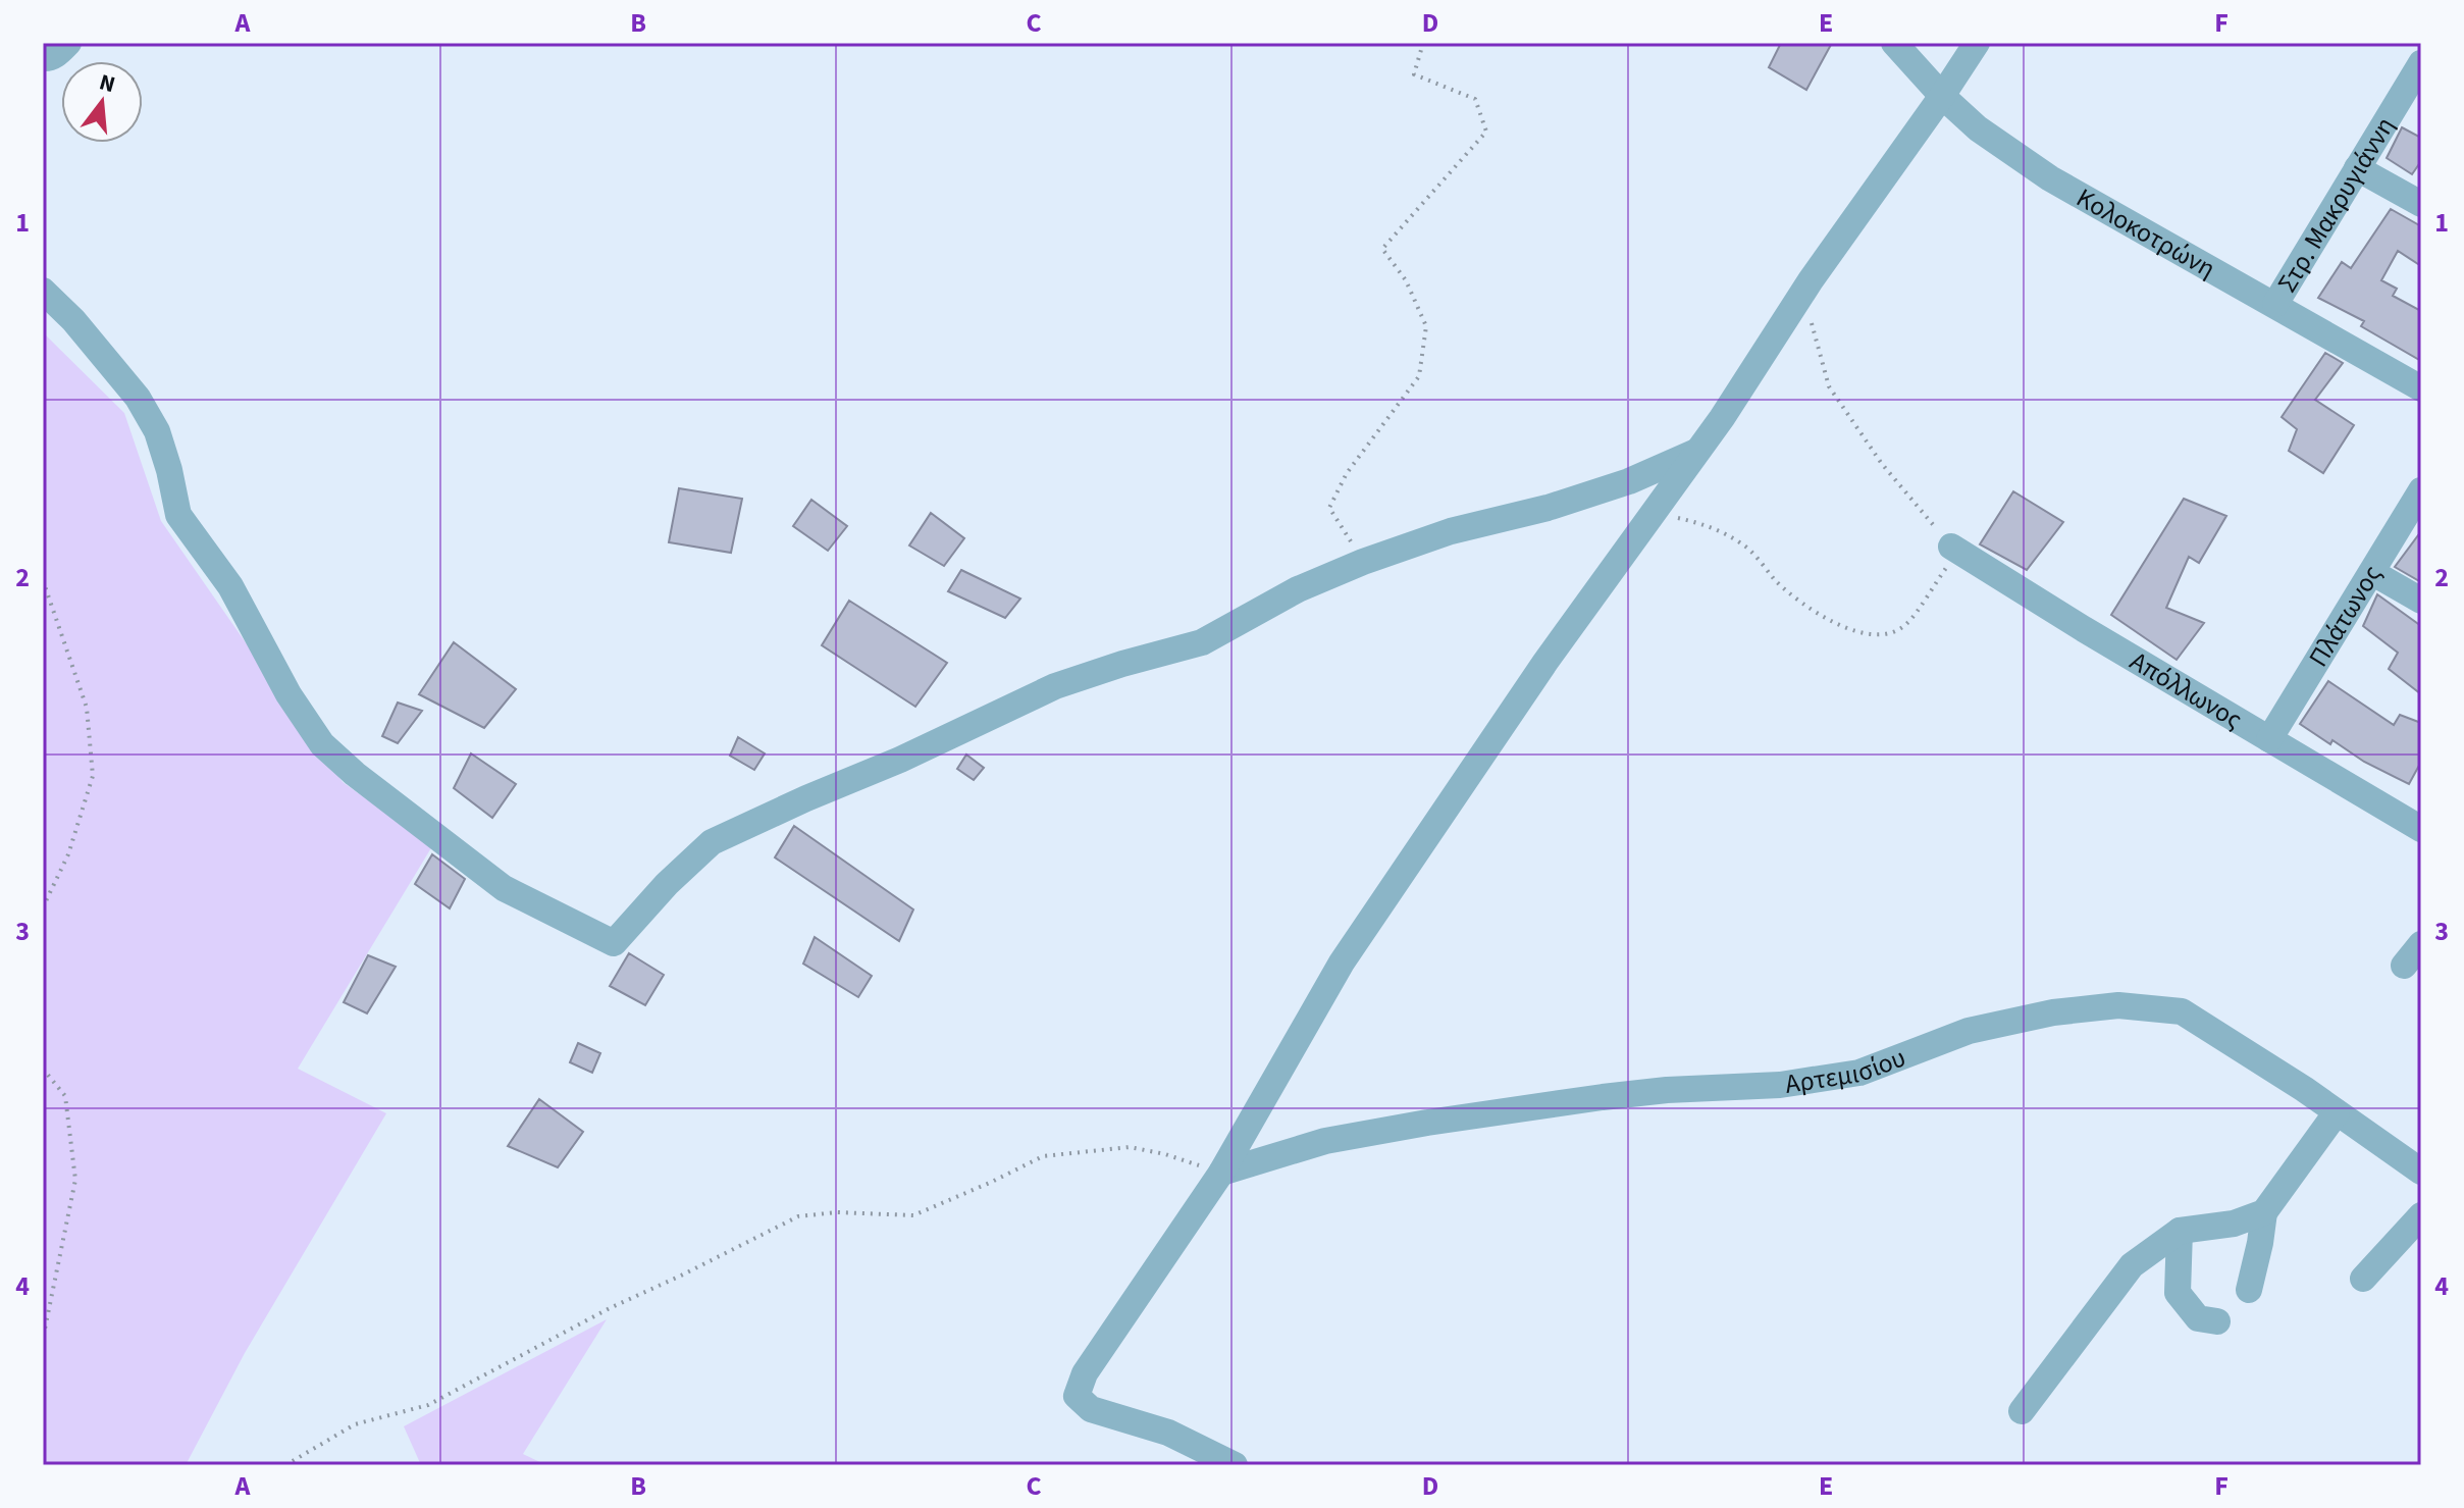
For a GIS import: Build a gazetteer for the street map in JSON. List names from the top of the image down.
{
  "streets": {
    "street": [
      "Στρ. Μακρυγιάννη",
      "Κολοκοτρώνη",
      "Πλάτωνος",
      "Απόλλωνος",
      "Αρτεμισίου"
    ]
  },
  "crossings": [
    ["Στρ. Μακρυγιάννη", "Κολοκοτρώνη"],
    ["Πλάτωνος", "Απόλλωνος"]
  ],
  "north": "top",
  "grid": {
    "columns": [
      "A",
      "B",
      "C",
      "D",
      "E",
      "F"
    ],
    "rows": [
      "1",
      "2",
      "3",
      "4"
    ]
  }
}
